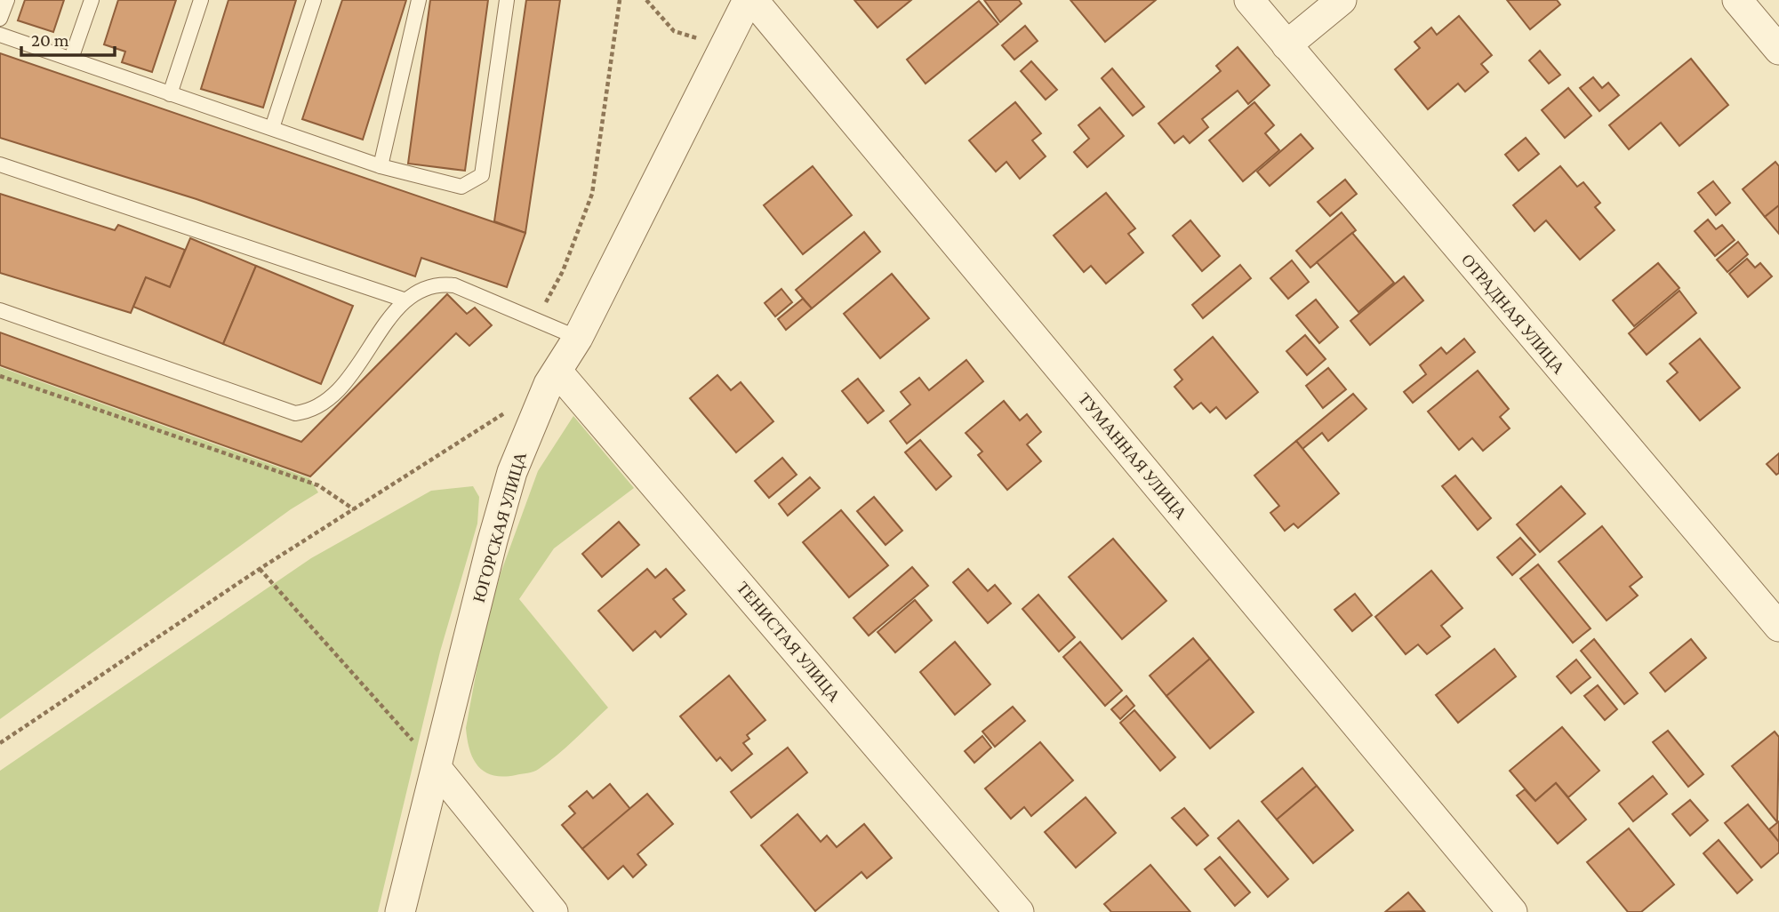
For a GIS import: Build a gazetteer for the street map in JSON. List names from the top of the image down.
{
  "streets": {
    "street": [
      "ОТРАДНАЯ УЛИЦА",
      "ТУМАННАЯ УЛИЦА",
      "ЮГОРСКАЯ УЛИЦА",
      "ТЕНИСТАЯ УЛИЦА"
    ]
  },
  "crossings": [
    ["ЮГОРСКАЯ УЛИЦА", "ТЕНИСТАЯ УЛИЦА"]
  ],
  "scale_bar": "20 m"
}
